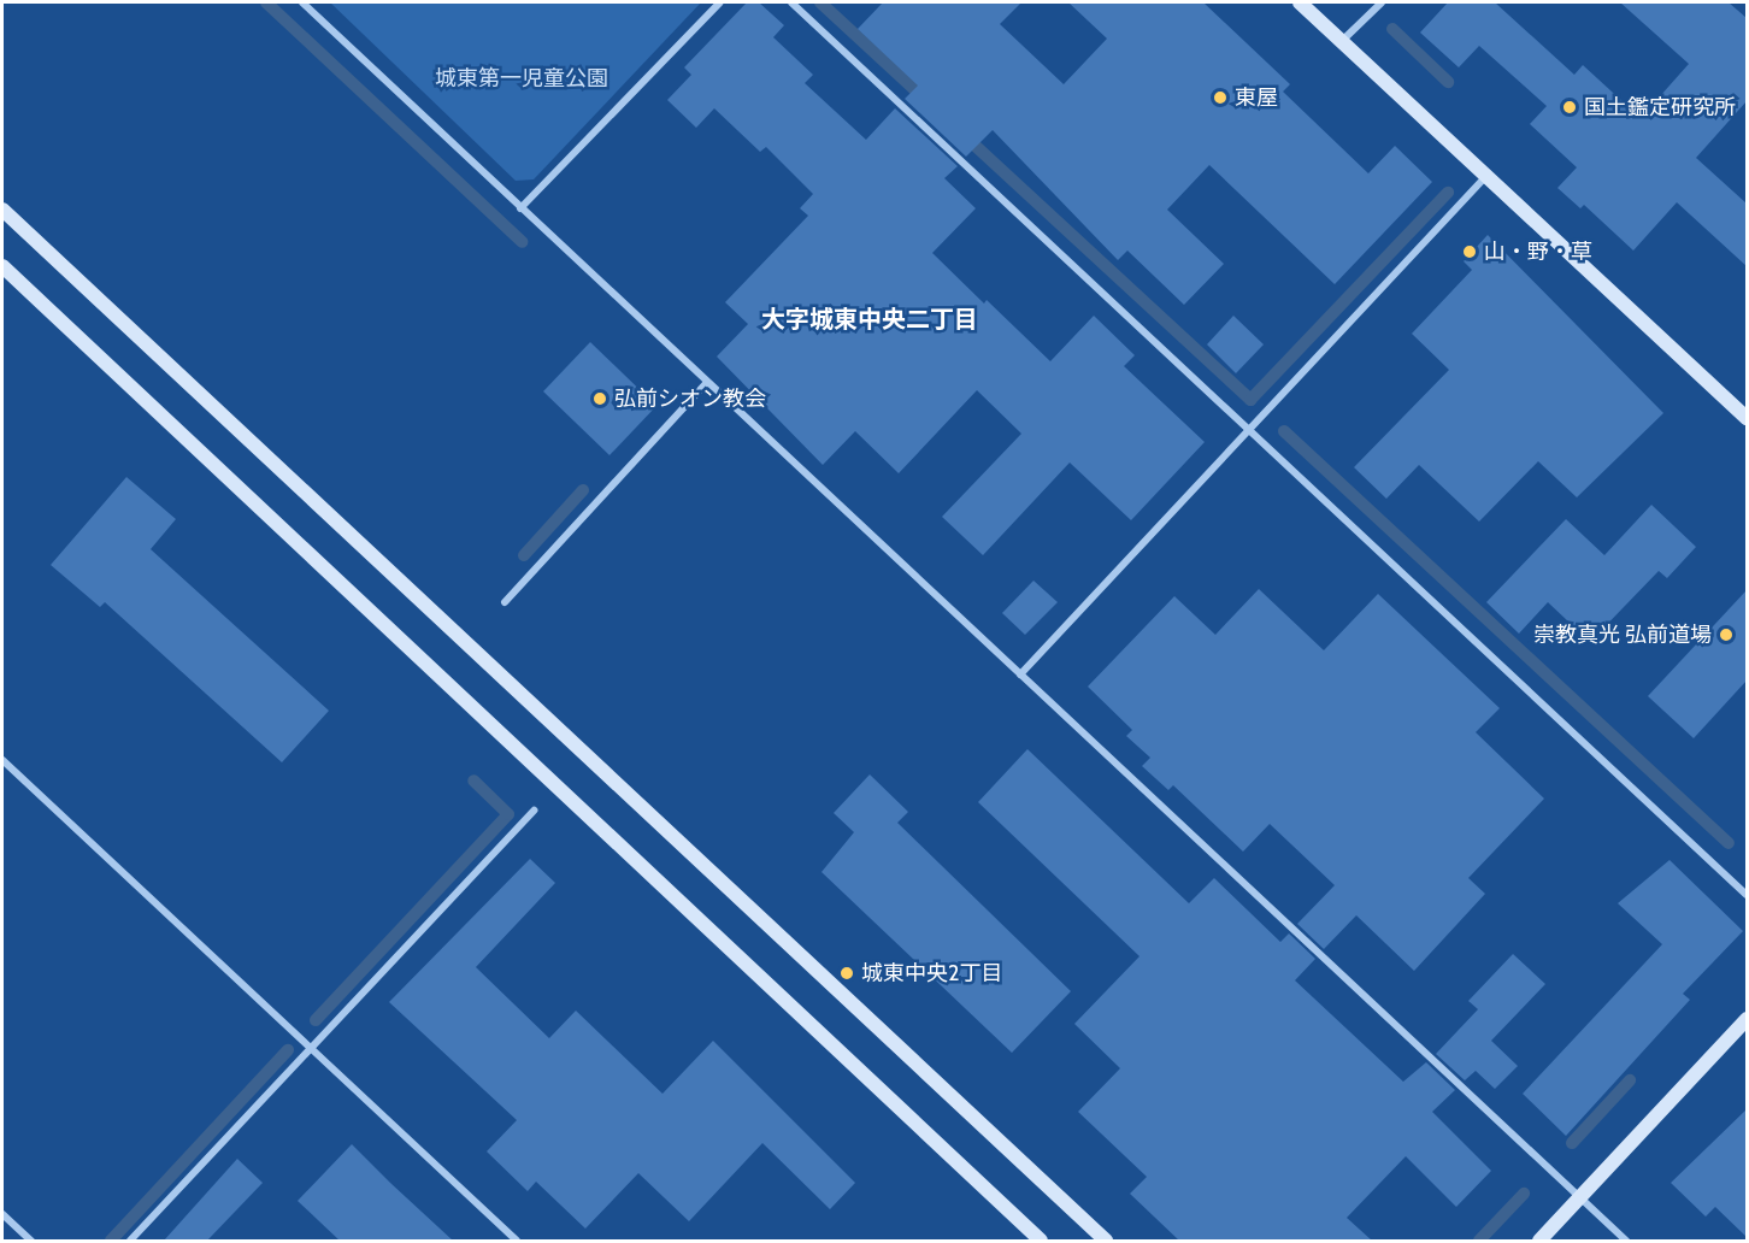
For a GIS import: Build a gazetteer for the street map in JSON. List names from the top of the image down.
{
  "districts": ["大字城東中央二丁目"],
  "parks": ["城東第一児童公園"],
  "places": [
    "東屋",
    "国土鑑定研究所",
    "山・野・草",
    "弘前シオン教会",
    "崇教真光 弘前道場",
    "城東中央2丁目"
  ]
}
